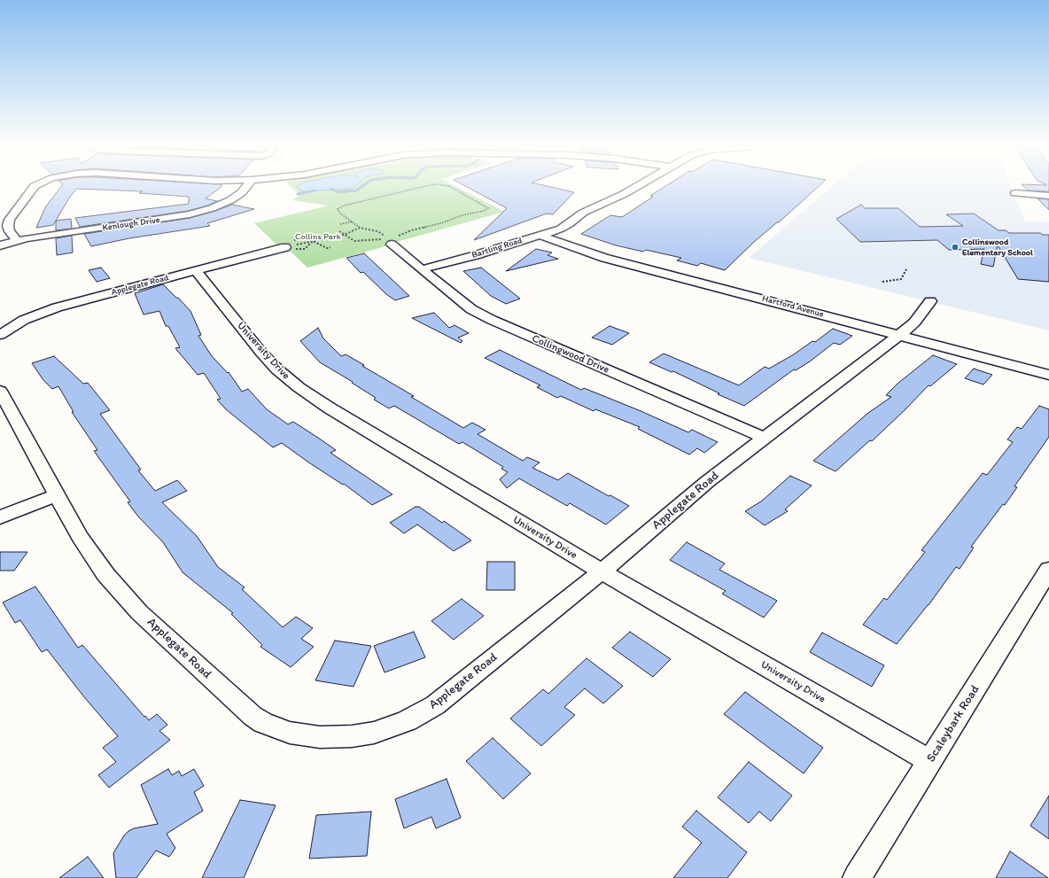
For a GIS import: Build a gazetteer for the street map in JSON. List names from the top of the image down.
{
  "streets": {
    "street": [
      "Kenlough Drive",
      "Bartling Road",
      "Applegate Road",
      "Hartford Avenue",
      "University Drive",
      "Collingwood Drive",
      "Scaleybark Road"
    ]
  },
  "crossings": [
    ["Bartling Road", "Hartford Avenue"],
    ["Bartling Road", "Collingwood Drive"],
    ["Applegate Road", "Hartford Avenue"],
    ["Applegate Road", "University Drive"],
    ["Applegate Road", "Collingwood Drive"],
    ["University Drive", "Scaleybark Road"]
  ],
  "parks": ["Collins Park"],
  "places": ["Collinswood Elementary School"]
}
